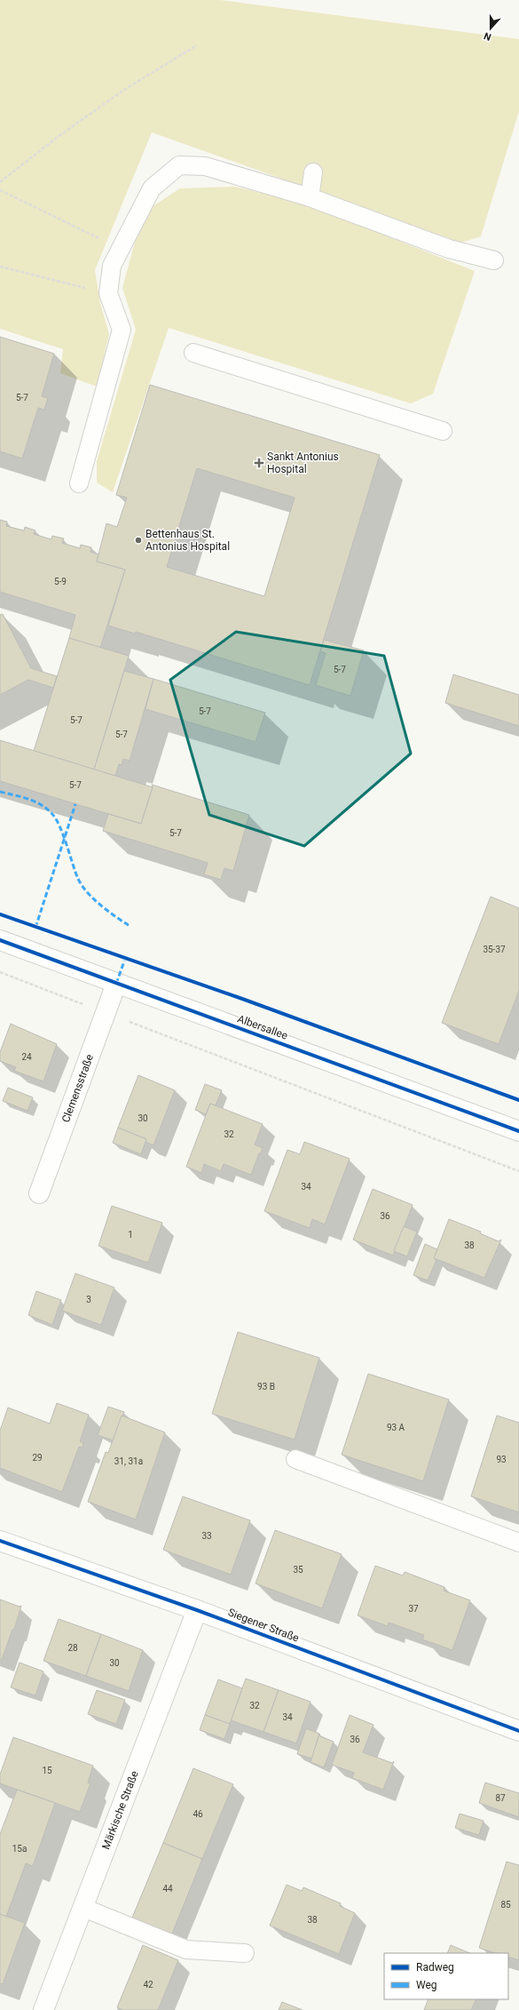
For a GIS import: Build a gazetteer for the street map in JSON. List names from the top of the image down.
{
  "streets": {
    "street": [
      "Albersallee",
      "Clemensstraße",
      "Siegener Straße",
      "Märkische Straße"
    ]
  },
  "crossings": [
    ["Albersallee", "Clemensstraße"],
    ["Siegener Straße", "Märkische Straße"]
  ],
  "places": {
    "health": ["Sankt Antonius Hospital"],
    "other": ["Bettenhaus St. Antonius Hospital"]
  },
  "house_numbers": [
    "5-7",
    "5-9",
    "5-7",
    "5-7",
    "5-7",
    "5-7",
    "5-7",
    "5-7",
    "35-37",
    "24",
    "30",
    "32",
    "34",
    "36",
    "1",
    "38",
    "3",
    "93 B",
    "93 A",
    "29",
    "93",
    "31, 31a",
    "33",
    "35",
    "37",
    "28",
    "30",
    "32",
    "34",
    "36",
    "15",
    "87",
    "46",
    "15a",
    "44",
    "85",
    "38",
    "42"
  ],
  "legend": ["Radweg", "Weg"],
  "north": "bottom"
}
